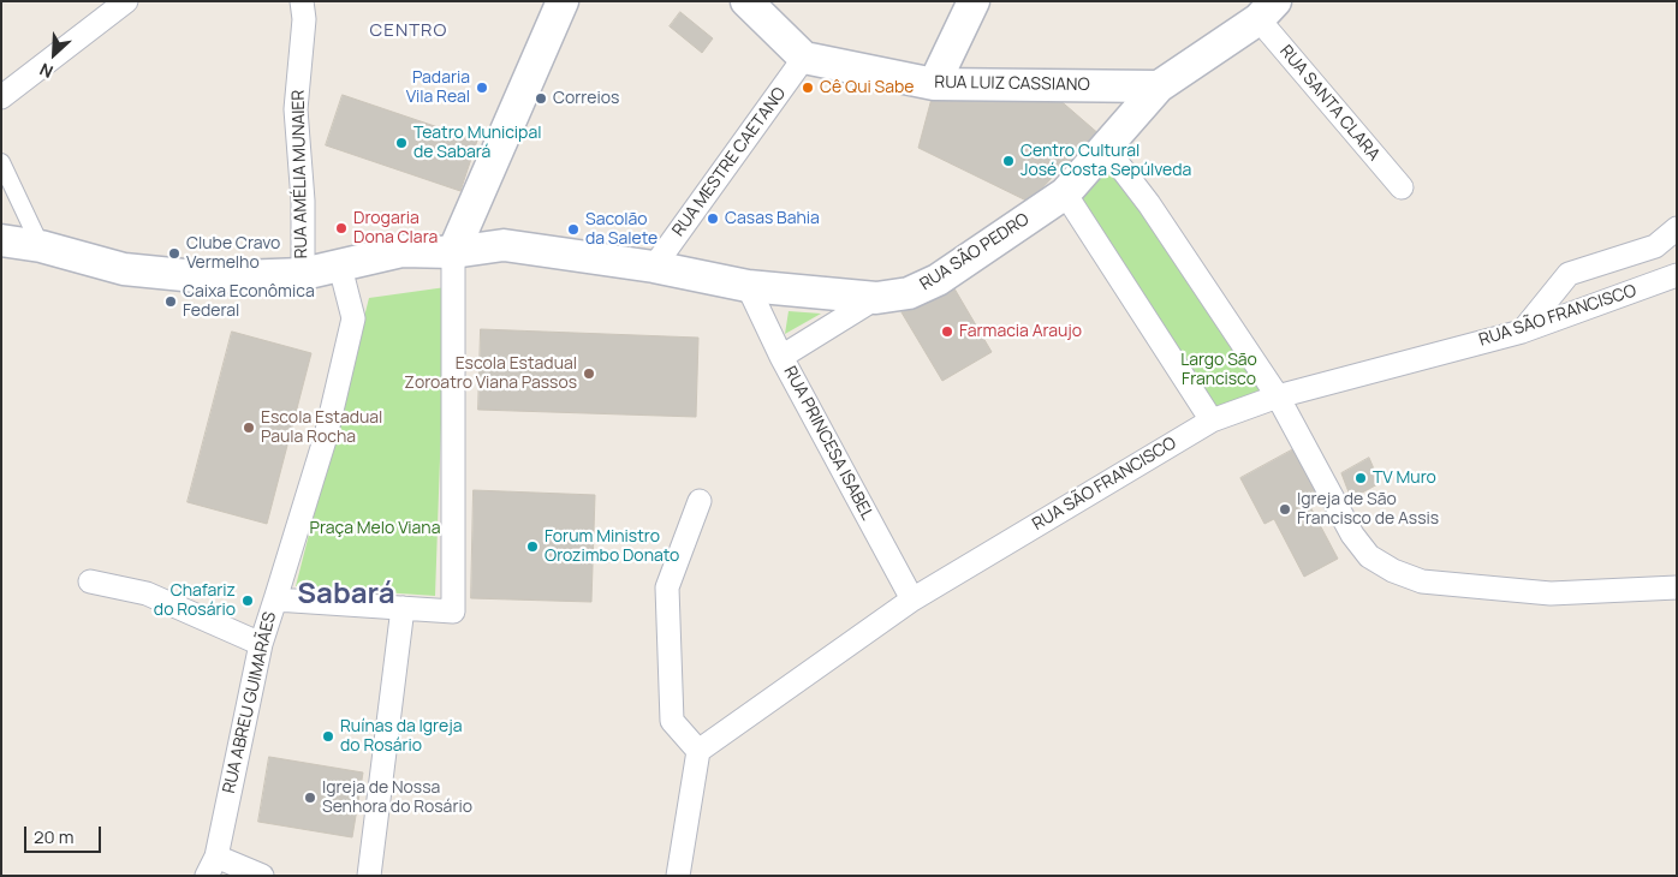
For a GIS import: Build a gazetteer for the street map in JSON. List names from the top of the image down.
{
  "streets": {
    "main road": ["RUA LUIZ CASSIANO", "RUA SÃO PEDRO"],
    "street": [
      "RUA SANTA CLARA",
      "RUA MESTRE CAETANO",
      "RUA AMÉLIA MUNAIER",
      "RUA SÃO FRANCISCO",
      "RUA PRINCESA ISABEL",
      "RUA ABREU GUIMARÃES"
    ]
  },
  "crossings": [
    ["RUA LUIZ CASSIANO", "RUA MESTRE CAETANO"],
    ["RUA LUIZ CASSIANO", "RUA SÃO PEDRO"],
    ["RUA SANTA CLARA", "RUA SÃO PEDRO"],
    ["RUA MESTRE CAETANO", "RUA SÃO PEDRO"],
    ["RUA SÃO PEDRO", "RUA PRINCESA ISABEL"],
    ["RUA SÃO FRANCISCO", "RUA PRINCESA ISABEL"]
  ],
  "districts": ["CENTRO", "Sabará"],
  "parks": ["Largo São Francisco", "Praça Melo Viana"],
  "places": [
    "Padaria Vila Real",
    "Cê Qui Sabe",
    "Correios",
    "Teatro Municipal de Sabará",
    "Centro Cultural José Costa Sepúlveda",
    "Casas Bahia",
    "Drogaria Dona Clara",
    "Sacolão da Salete",
    "Clube Cravo Vermelho",
    "Caixa Econômica Federal",
    "Farmacia Araujo",
    "Escola Estadual Zoroatro Viana Passos",
    "Escola Estadual Paula Rocha",
    "TV Muro",
    "Igreja de São Francisco de Assis",
    "Forum Ministro Orozimbo Donato",
    "Chafariz do Rosário",
    "Ruínas da Igreja do Rosário",
    "Igreja de Nossa Senhora do Rosário"
  ],
  "scale_bar": "20 m",
  "north": "bottom left"
}
